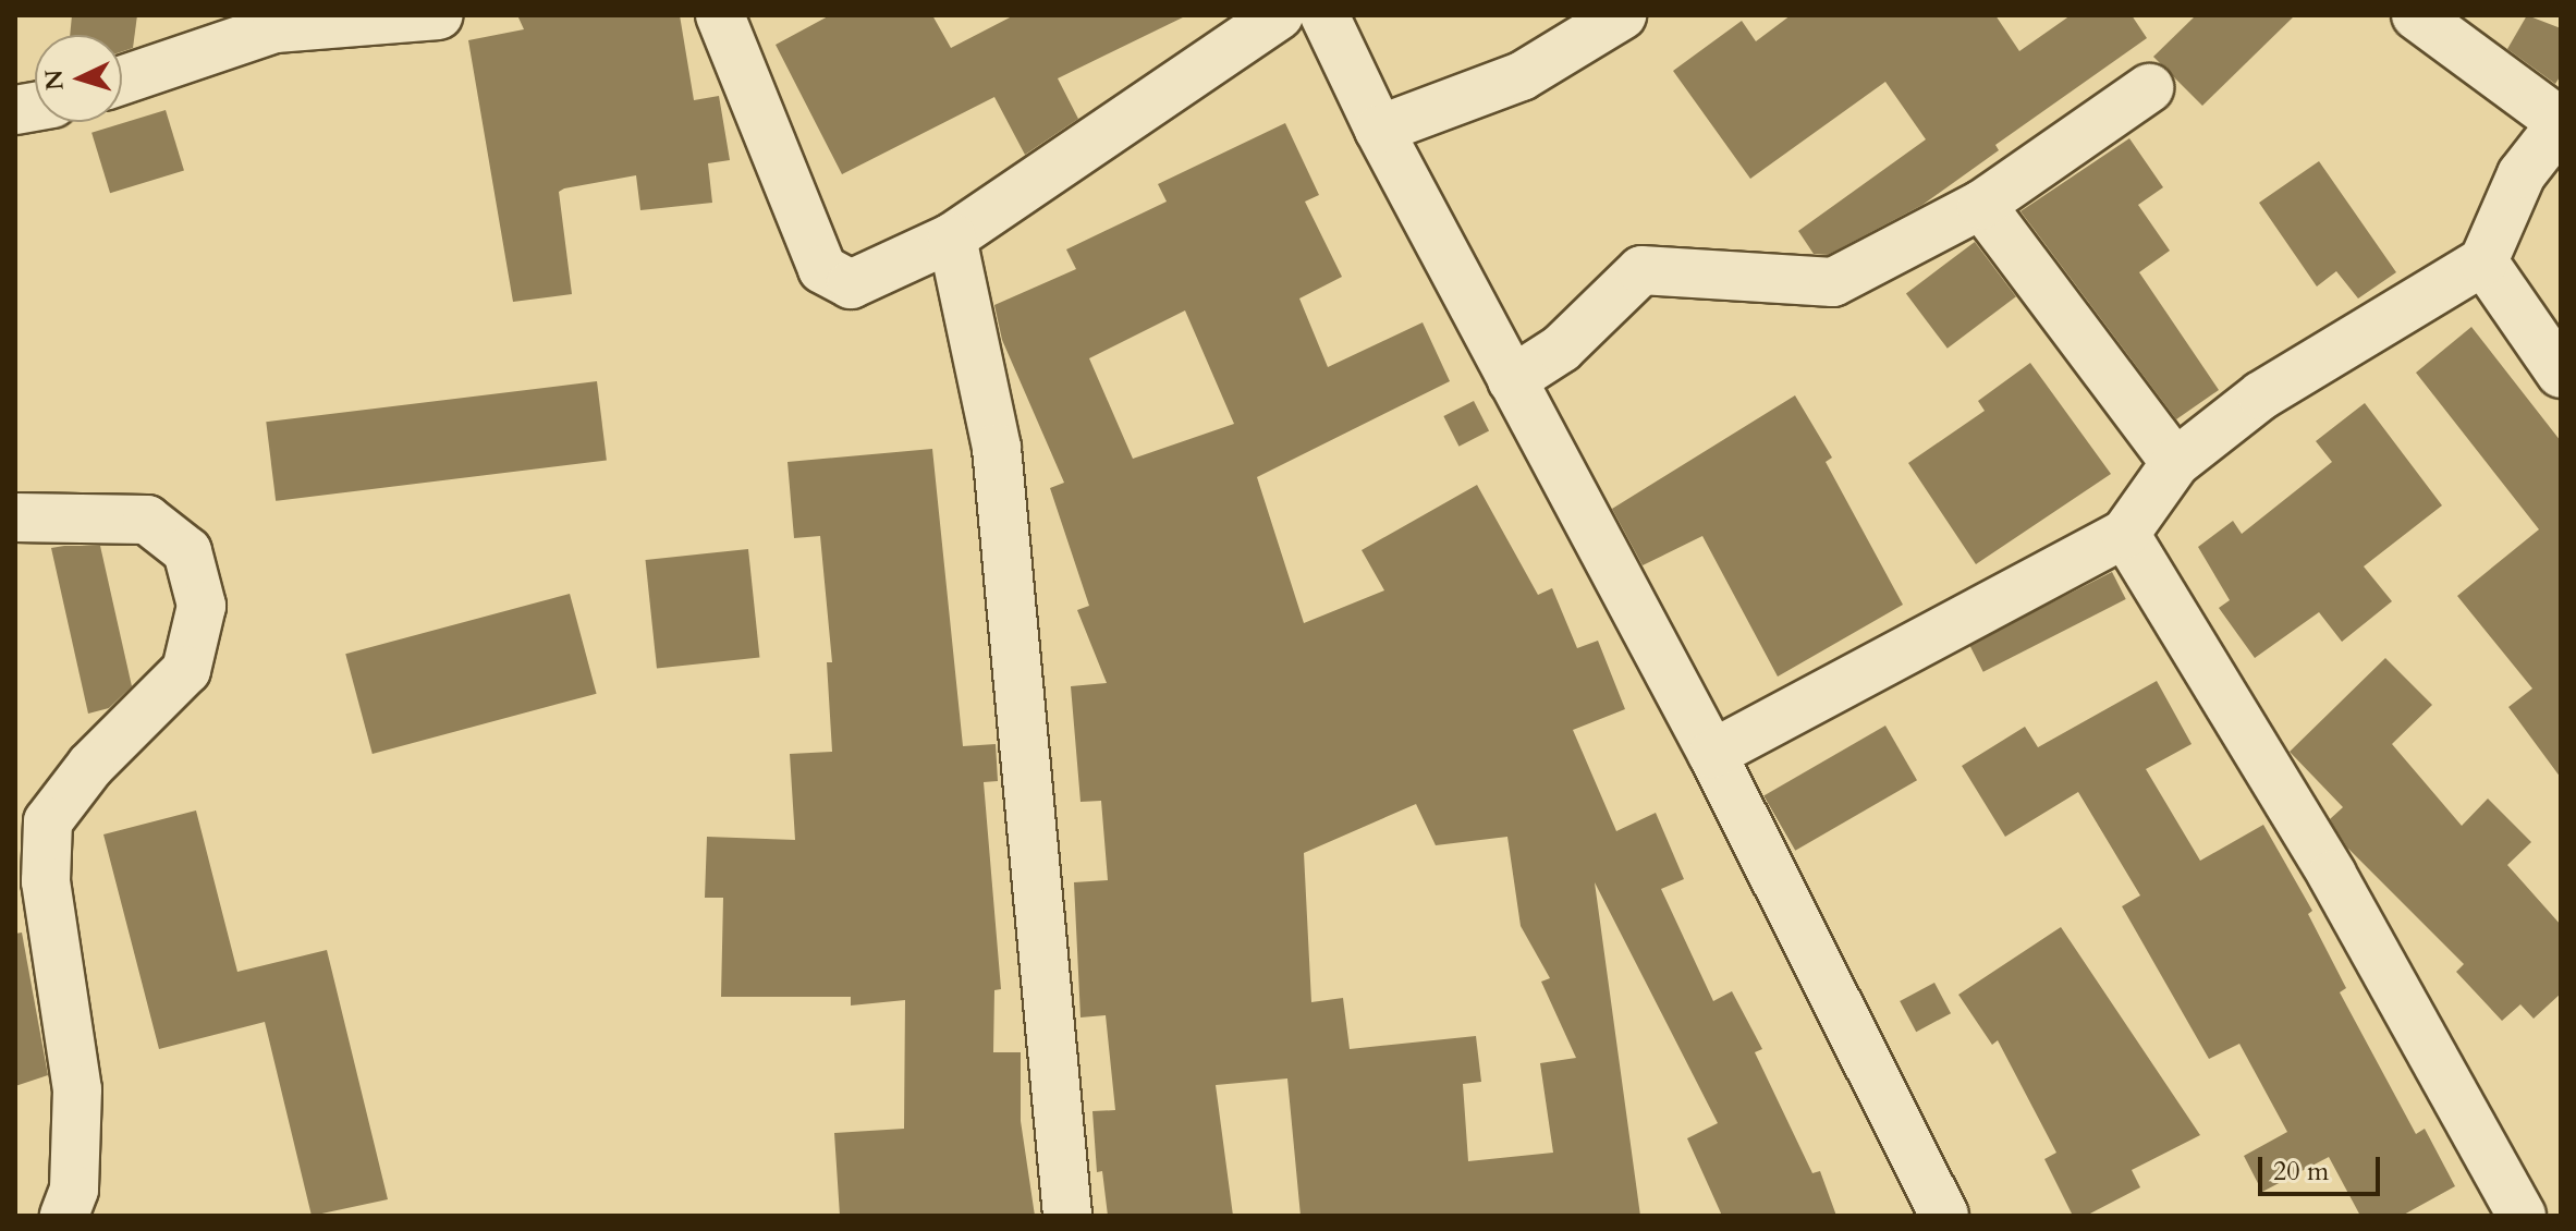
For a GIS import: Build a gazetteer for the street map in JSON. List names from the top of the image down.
{
  "scale_bar": "20 m",
  "north": "left"
}
